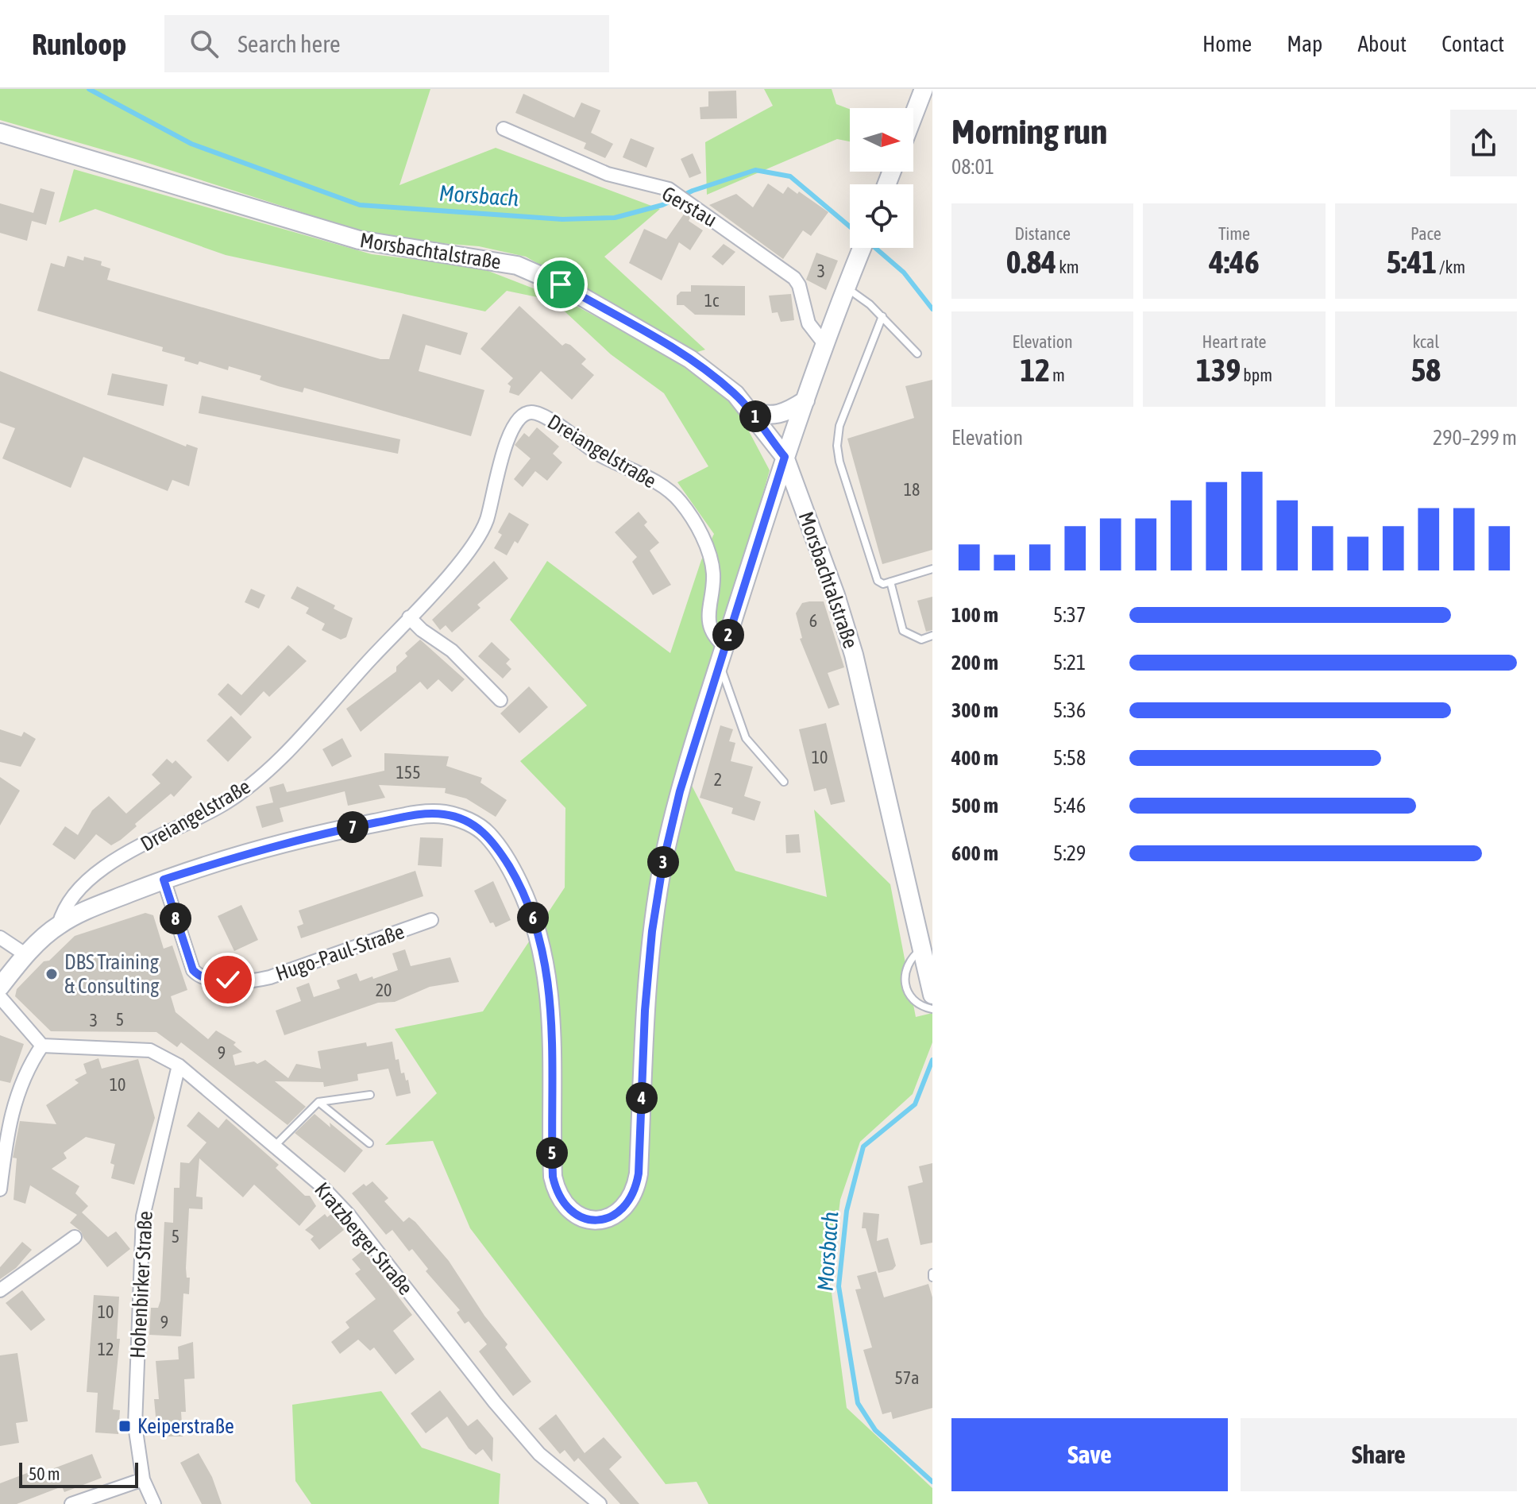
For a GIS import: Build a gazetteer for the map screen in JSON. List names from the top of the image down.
{
  "streets": {
    "main road": ["Morsbachtalstraße"],
    "street": [
      "Gerstau",
      "Dreiangelstraße",
      "Hugo-Paul-Straße",
      "Kratzberger Straße",
      "Hohenbirker Straße"
    ]
  },
  "crossings": [
    ["Kratzberger Straße", "Hohenbirker Straße"]
  ],
  "water": ["Morsbach"],
  "places": {
    "other": ["DBS Training & Consulting"],
    "transit": ["Keiperstraße"]
  },
  "house_numbers": [
    "3",
    "1c",
    "18",
    "6",
    "10",
    "155",
    "2",
    "20",
    "5",
    "3",
    "9",
    "10",
    "5",
    "10",
    "9",
    "12",
    "57a"
  ],
  "scale_bar": "50 m",
  "north": "right",
  "page": {
    "header": "Runloop",
    "search": "Search here",
    "nav": [
      "Home",
      "Map",
      "About",
      "Contact"
    ],
    "heading": ["Morning run", "08:01"],
    "stats": [
      ["Distance", "0.84 km"],
      ["Time", "4:46"],
      ["Pace", "5:41 /km"],
      ["Elevation", "12 m"],
      ["Heart rate", "139 bpm"],
      ["kcal", "58"]
    ],
    "pins": [
      "1",
      "2",
      "7",
      "3",
      "6",
      "8",
      "4",
      "5"
    ],
    "chart": ["Elevation", "290–299 m"],
    "list": [
      {
        "name": "100 m",
        "note": "5:37"
      },
      {
        "name": "200 m",
        "note": "5:21"
      },
      {
        "name": "300 m",
        "note": "5:36"
      },
      {
        "name": "400 m",
        "note": "5:58"
      },
      {
        "name": "500 m",
        "note": "5:46"
      },
      {
        "name": "600 m",
        "note": "5:29"
      }
    ],
    "buttons": ["Save", "Share"],
    "scale": "50 m"
  }
}
